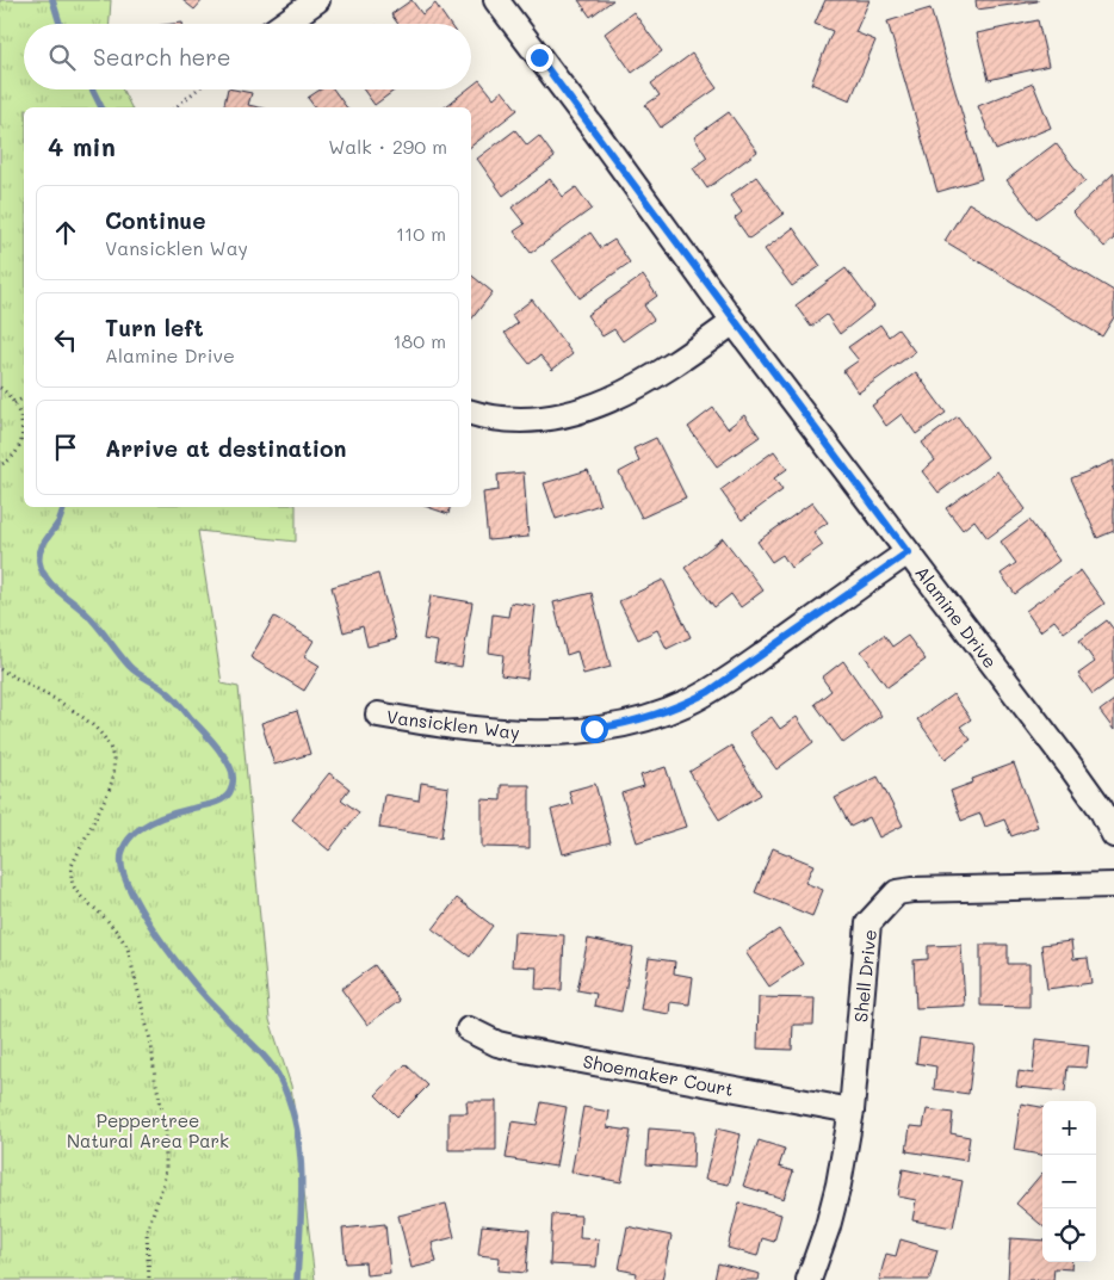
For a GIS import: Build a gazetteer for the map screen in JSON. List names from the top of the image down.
{
  "streets": {
    "street": [
      "Alamine Drive",
      "Vansicklen Way",
      "Shell Drive",
      "Shoemaker Court"
    ]
  },
  "crossings": [
    ["Alamine Drive", "Vansicklen Way"],
    ["Shell Drive", "Shoemaker Court"]
  ],
  "parks": ["Peppertree Natural Area Park"],
  "page": {
    "search": "Search here",
    "heading": ["4 min", "Walk · 290 m"],
    "list": [
      ["Continue", "Vansicklen Way", "110 m"],
      ["Turn left", "Alamine Drive", "180 m"],
      "Arrive at destination"
    ],
    "map_buttons": ["+", "−"]
  }
}
